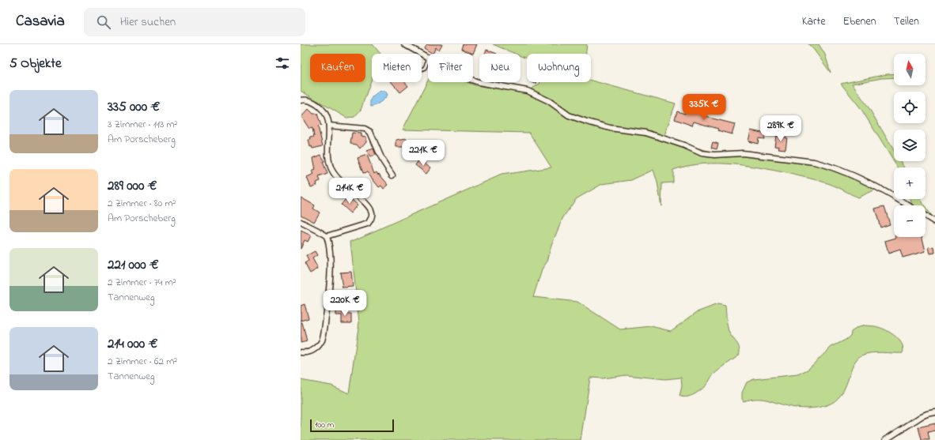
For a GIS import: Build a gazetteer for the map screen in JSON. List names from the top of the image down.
{
  "scale_bar": "100 m",
  "north": "top",
  "page": {
    "header": "Casavia",
    "search": "Hier suchen",
    "nav": ["Karte", "Ebenen", "Teilen"],
    "heading": "5 Objekte",
    "map_buttons": ["+", "−"],
    "chip": [
      "Kaufen",
      "Mieten",
      "Filter",
      "Neu",
      "Wohnung"
    ],
    "list": [
      {
        "name": "335 000 €",
        "note": "3 Zimmer · 113 m² · Am Porscheberg"
      },
      {
        "name": "289 000 €",
        "note": "2 Zimmer · 80 m² · Am Porscheberg"
      },
      {
        "name": "221 000 €",
        "note": "2 Zimmer · 74 m² · Tannenweg"
      },
      {
        "name": "214 000 €",
        "note": "2 Zimmer · 62 m² · Tannenweg"
      }
    ],
    "price": [
      "335K €",
      "289K €",
      "221K €",
      "214K €",
      "220K €"
    ],
    "scale": "100 m"
  }
}
